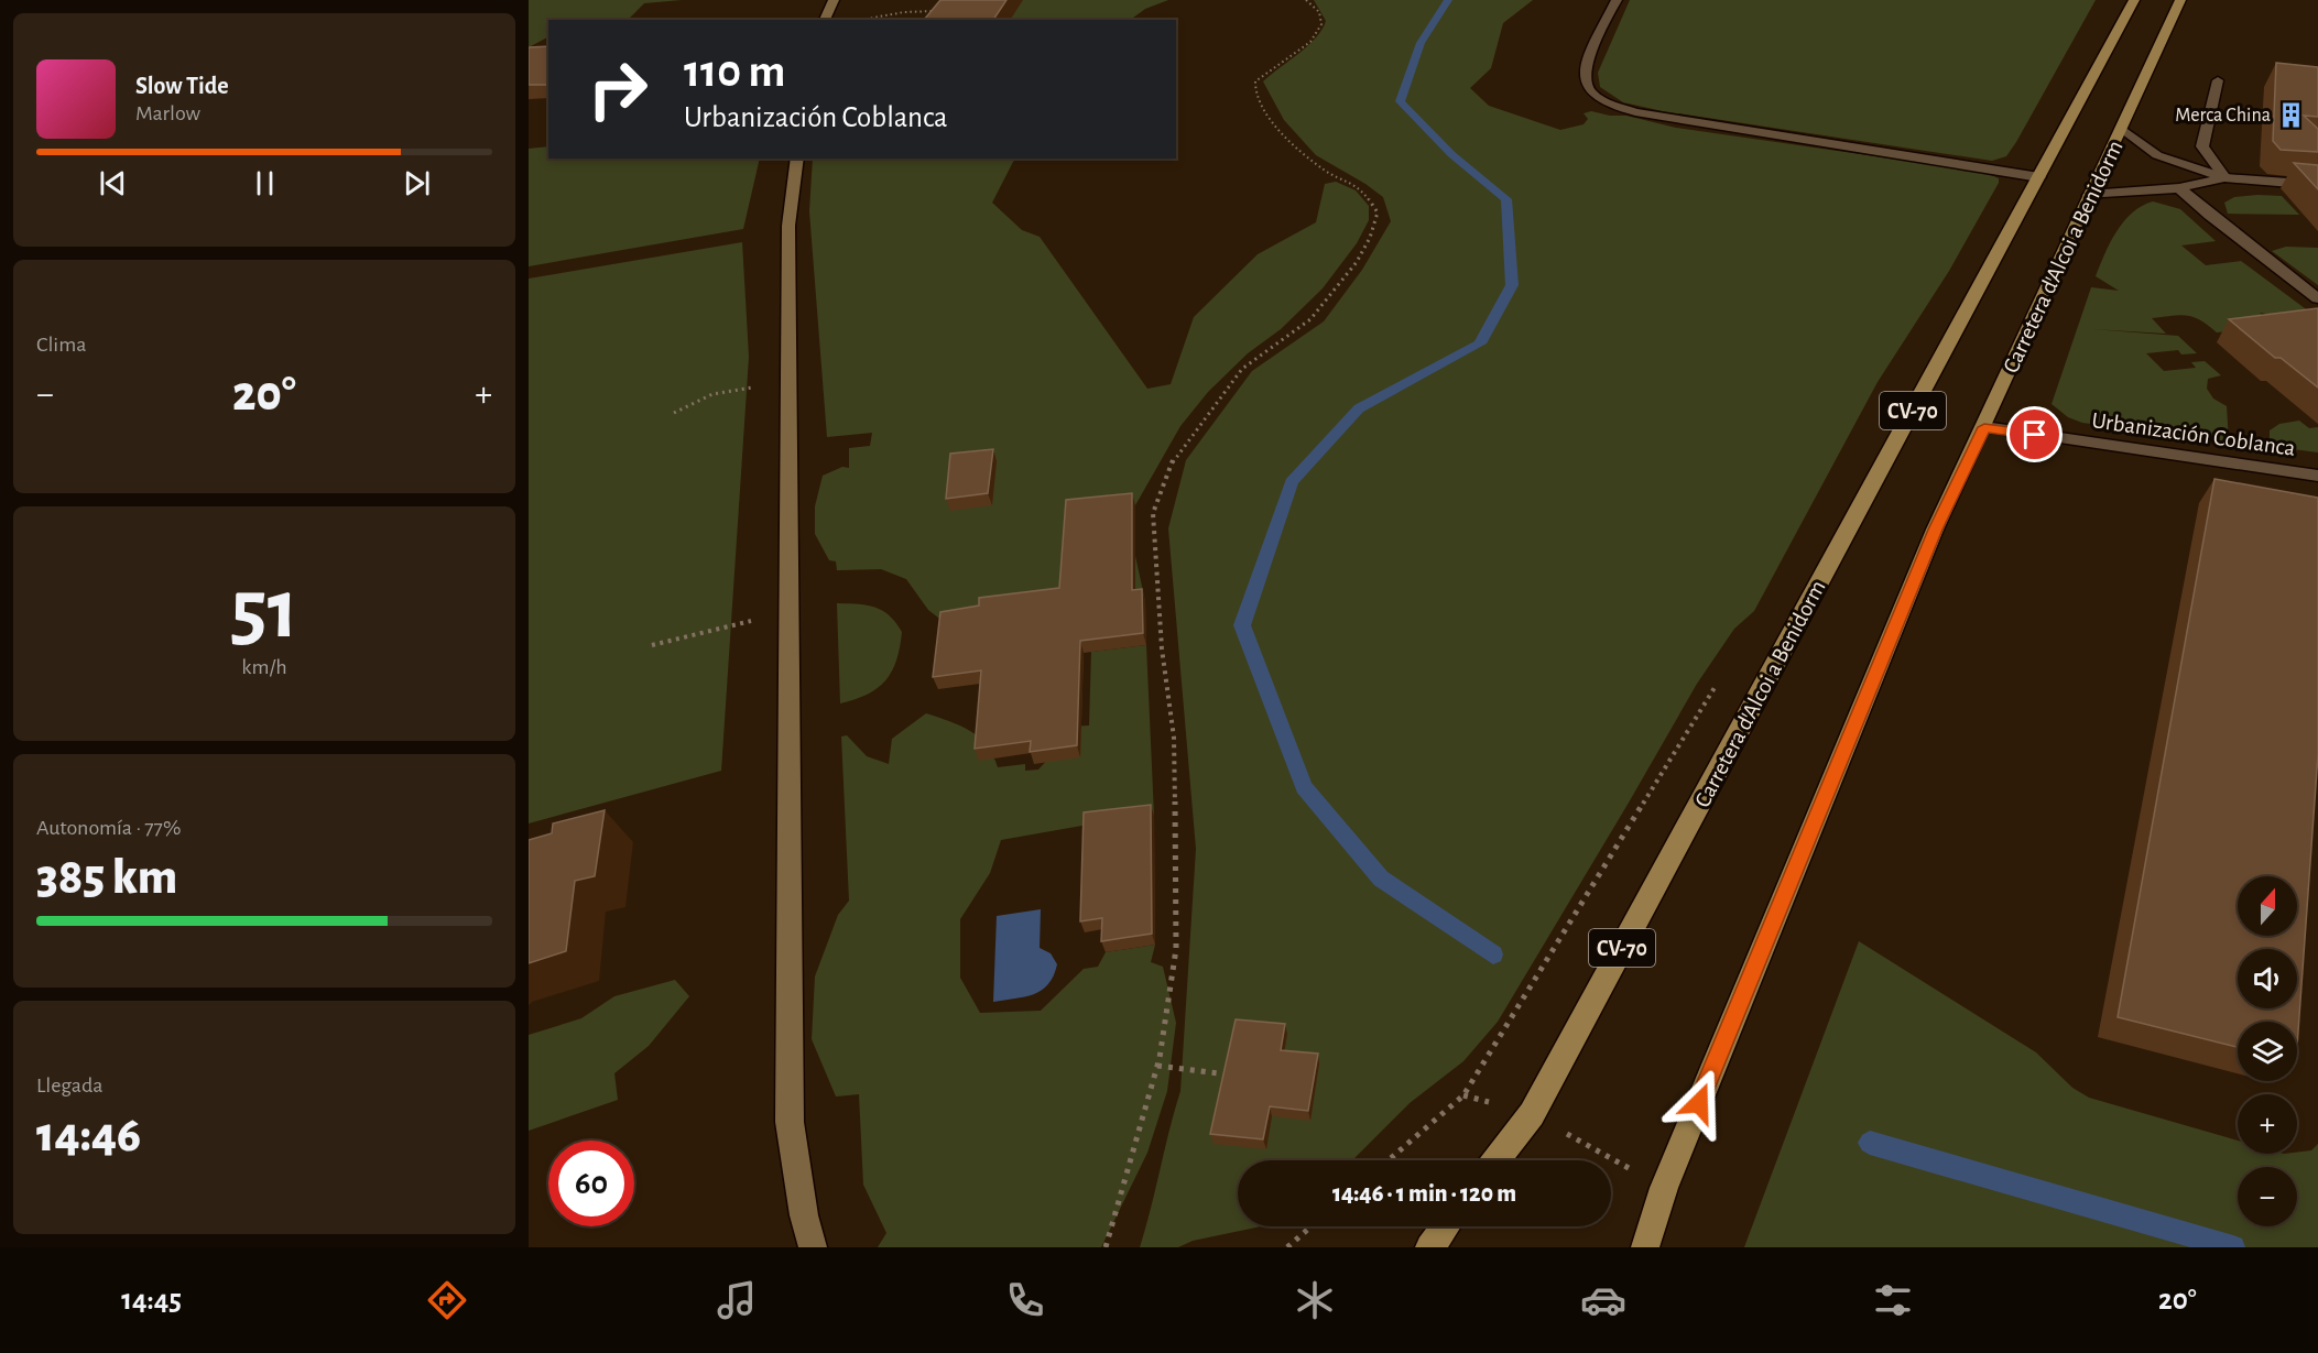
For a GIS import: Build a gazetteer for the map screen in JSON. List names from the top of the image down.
{
  "streets": {
    "main road": ["Carretera d'Alcoi a Benidorm", "CV-70"],
    "street": ["Urbanización Coblanca"]
  },
  "crossings": [
    ["Carretera d'Alcoi a Benidorm", "Urbanización Coblanca"]
  ],
  "places": {
    "building": ["Merca China"]
  },
  "north": "top",
  "page": {
    "turn": ["110 m", "Urbanización Coblanca"],
    "song": ["Slow Tide", "Marlow"],
    "tile": [
      "Clima",
      ["51", "km/h"],
      ["Autonomía · 77%", "385 km"],
      ["Llegada", "14:46"]
    ],
    "heat": ["−", "20°", "+"],
    "map_buttons": ["+", "−"],
    "limit": "60",
    "trip": "14:46 · 1 min · 120 m",
    "tabs": ["14:45", "20°"]
  }
}
